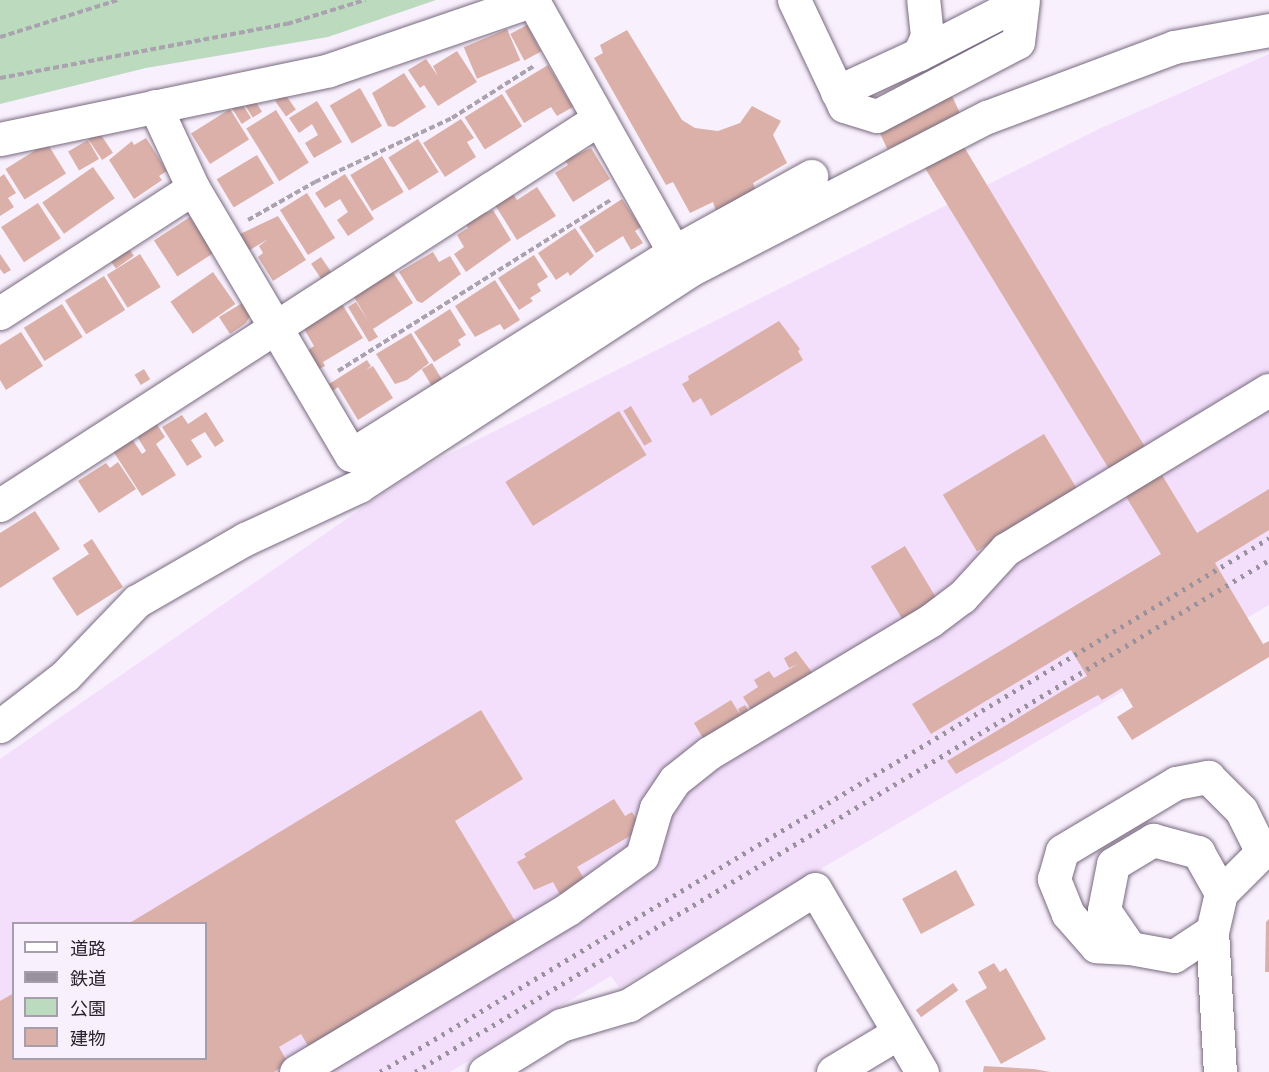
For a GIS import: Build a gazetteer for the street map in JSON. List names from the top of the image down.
{
  "legend": [
    "道路",
    "鉄道",
    "公園",
    "建物"
  ]
}
